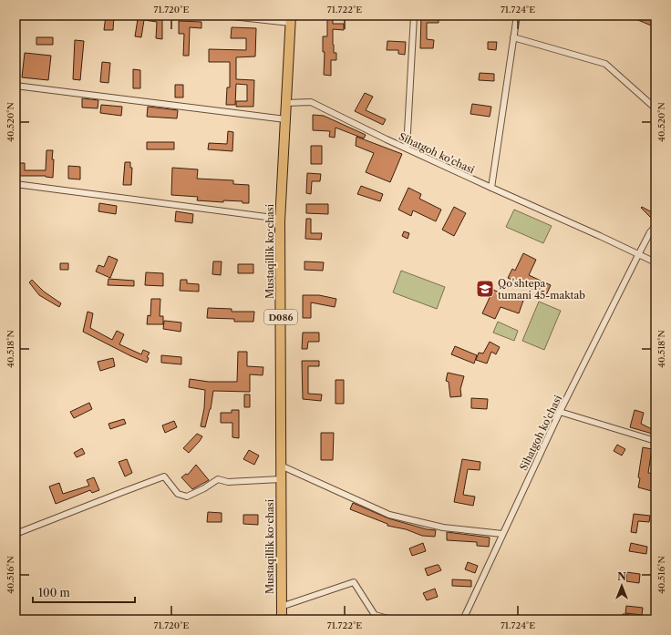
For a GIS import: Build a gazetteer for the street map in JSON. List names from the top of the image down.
{
  "streets": {
    "main road": ["Mustaqillik koʻchasi", "D086"],
    "street": ["Sihatgoh ko'chasi"]
  },
  "crossings": [
    ["Sihatgoh ko'chasi", "Mustaqillik koʻchasi"]
  ],
  "places": {
    "school or university": ["Qo'shtepa tumani 45-maktab"]
  },
  "scale_bar": "100 m",
  "north": "top",
  "coordinates": [
    "71.720°E",
    "71.722°E",
    "71.724°E",
    "40.520°N",
    "40.518°N",
    "40.516°N"
  ]
}
